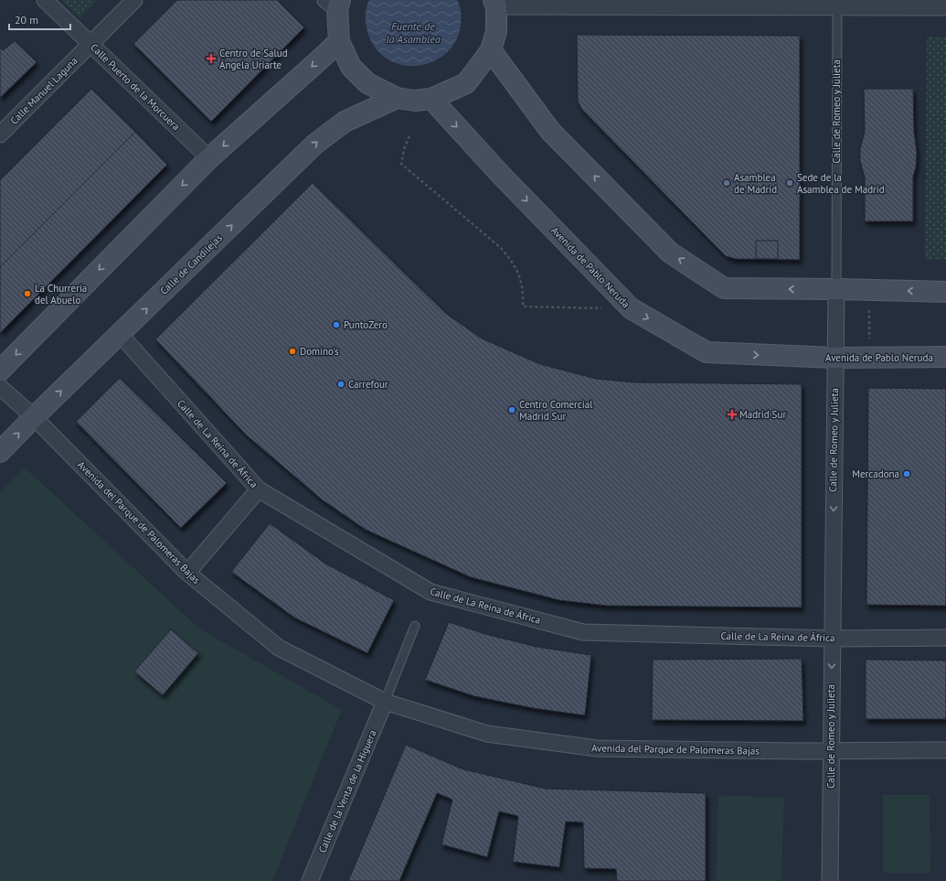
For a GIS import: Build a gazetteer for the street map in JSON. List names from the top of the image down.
{
  "streets": {
    "main road": ["Calle de Candilejas", "Avenida de Pablo Neruda"],
    "street": [
      "Calle Puerto de la Morcuera",
      "Calle Manuel Laguna",
      "Calle de Romeo y Julieta",
      "Calle de La Reina de África",
      "Avenida del Parque de Palomeras Bajas",
      "Calle de la Venta de la Higuera"
    ]
  },
  "crossings": [
    ["Calle Puerto de la Morcuera", "Calle Manuel Laguna"],
    ["Calle de Romeo y Julieta", "Avenida de Pablo Neruda"],
    ["Calle de Romeo y Julieta", "Calle de La Reina de África"],
    ["Calle de Romeo y Julieta", "Avenida del Parque de Palomeras Bajas"],
    ["Calle de Candilejas", "Calle de La Reina de África"],
    ["Calle de Candilejas", "Avenida del Parque de Palomeras Bajas"],
    ["Avenida del Parque de Palomeras Bajas", "Calle de la Venta de la Higuera"]
  ],
  "one_way": ["Calle de Romeo y Julieta"],
  "water": ["Fuente de la Asamblea"],
  "places": {
    "health": ["Centro de Salud Ángela Uriarte", "Madrid Sur"],
    "other": [
      "Asamblea de Madrid",
      "Sede de la Asamblea de Madrid",
      "La Churrería del Abuelo",
      "PuntoZero",
      "Domino's",
      "Carrefour",
      "Centro Comercial Madrid Sur",
      "Mercadona"
    ]
  },
  "scale_bar": "20 m"
}
